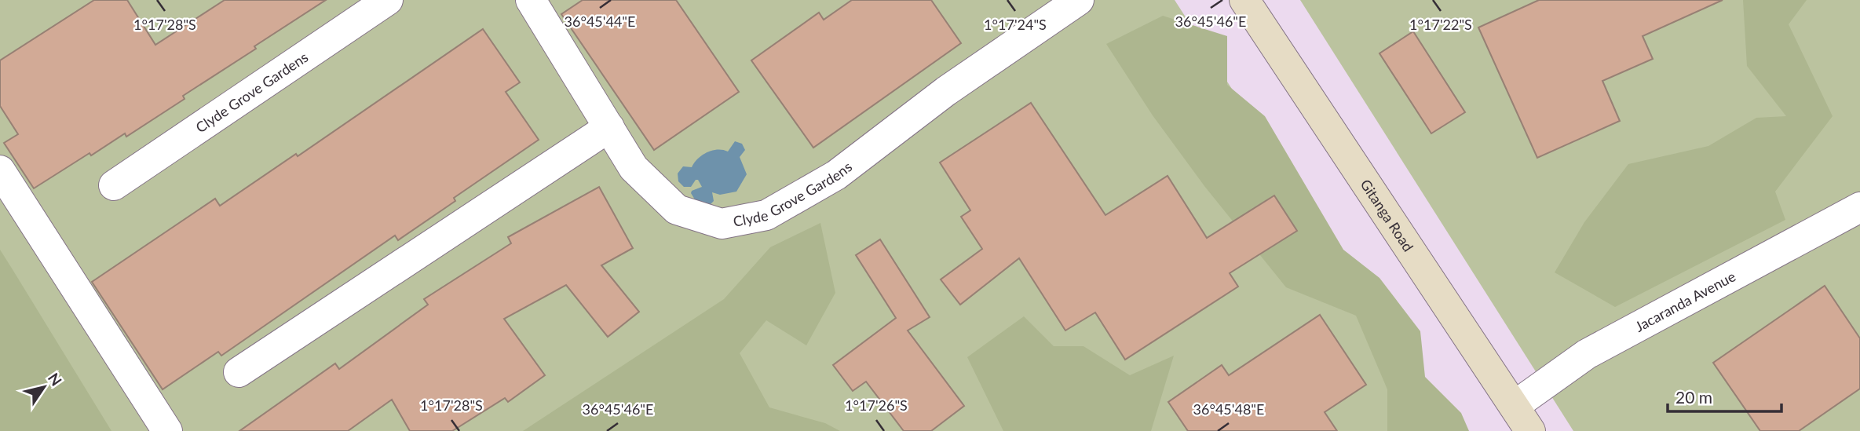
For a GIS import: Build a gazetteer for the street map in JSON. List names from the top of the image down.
{
  "streets": {
    "main road": ["Gitanga Road"],
    "street": ["Clyde Grove Gardens", "Jacaranda Avenue"]
  },
  "crossings": [
    ["Gitanga Road", "Jacaranda Avenue"]
  ],
  "scale_bar": "20 m",
  "north": "top right",
  "coordinates": [
    "36°45'44\"E",
    "36°45'46\"E",
    "1°17'28\"S",
    "1°17'24\"S",
    "1°17'22\"S",
    "1°17'26\"S",
    "36°45'48\"E"
  ]
}
